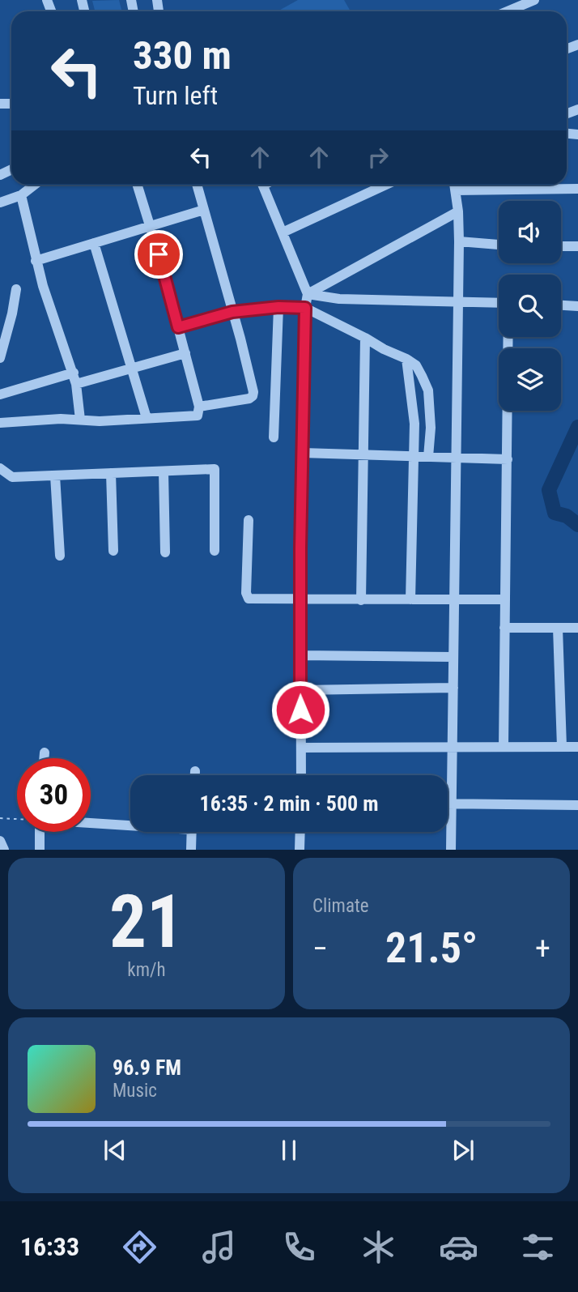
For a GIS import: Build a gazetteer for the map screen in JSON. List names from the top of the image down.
{
  "page": {
    "turn": ["330 m", "Turn left"],
    "limit": "30",
    "trip": "16:35 · 2 min · 500 m",
    "tile": [
      ["21", "km/h"],
      "Climate"
    ],
    "heat": ["−", "21.5°", "+"],
    "song": ["96.9 FM", "Music"],
    "tabs": "16:33"
  }
}
